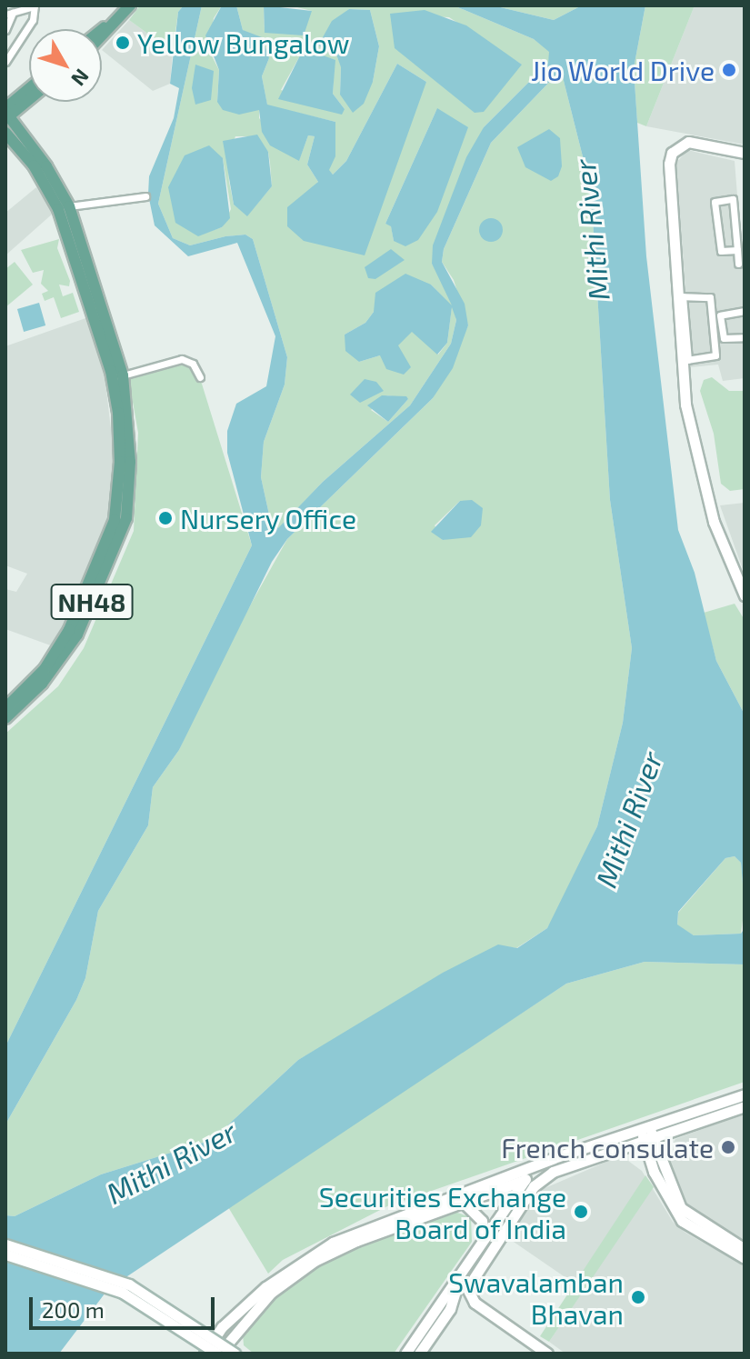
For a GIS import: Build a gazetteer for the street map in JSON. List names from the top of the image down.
{
  "streets": {
    "main road": ["NH48"]
  },
  "water": ["Mithi River"],
  "places": [
    "Yellow Bungalow",
    "Jio World Drive",
    "Nursery Office",
    "French consulate",
    "Securities Exchange Board of India",
    "Swavalamban Bhavan"
  ],
  "scale_bar": "200 m",
  "north": "bottom right"
}
